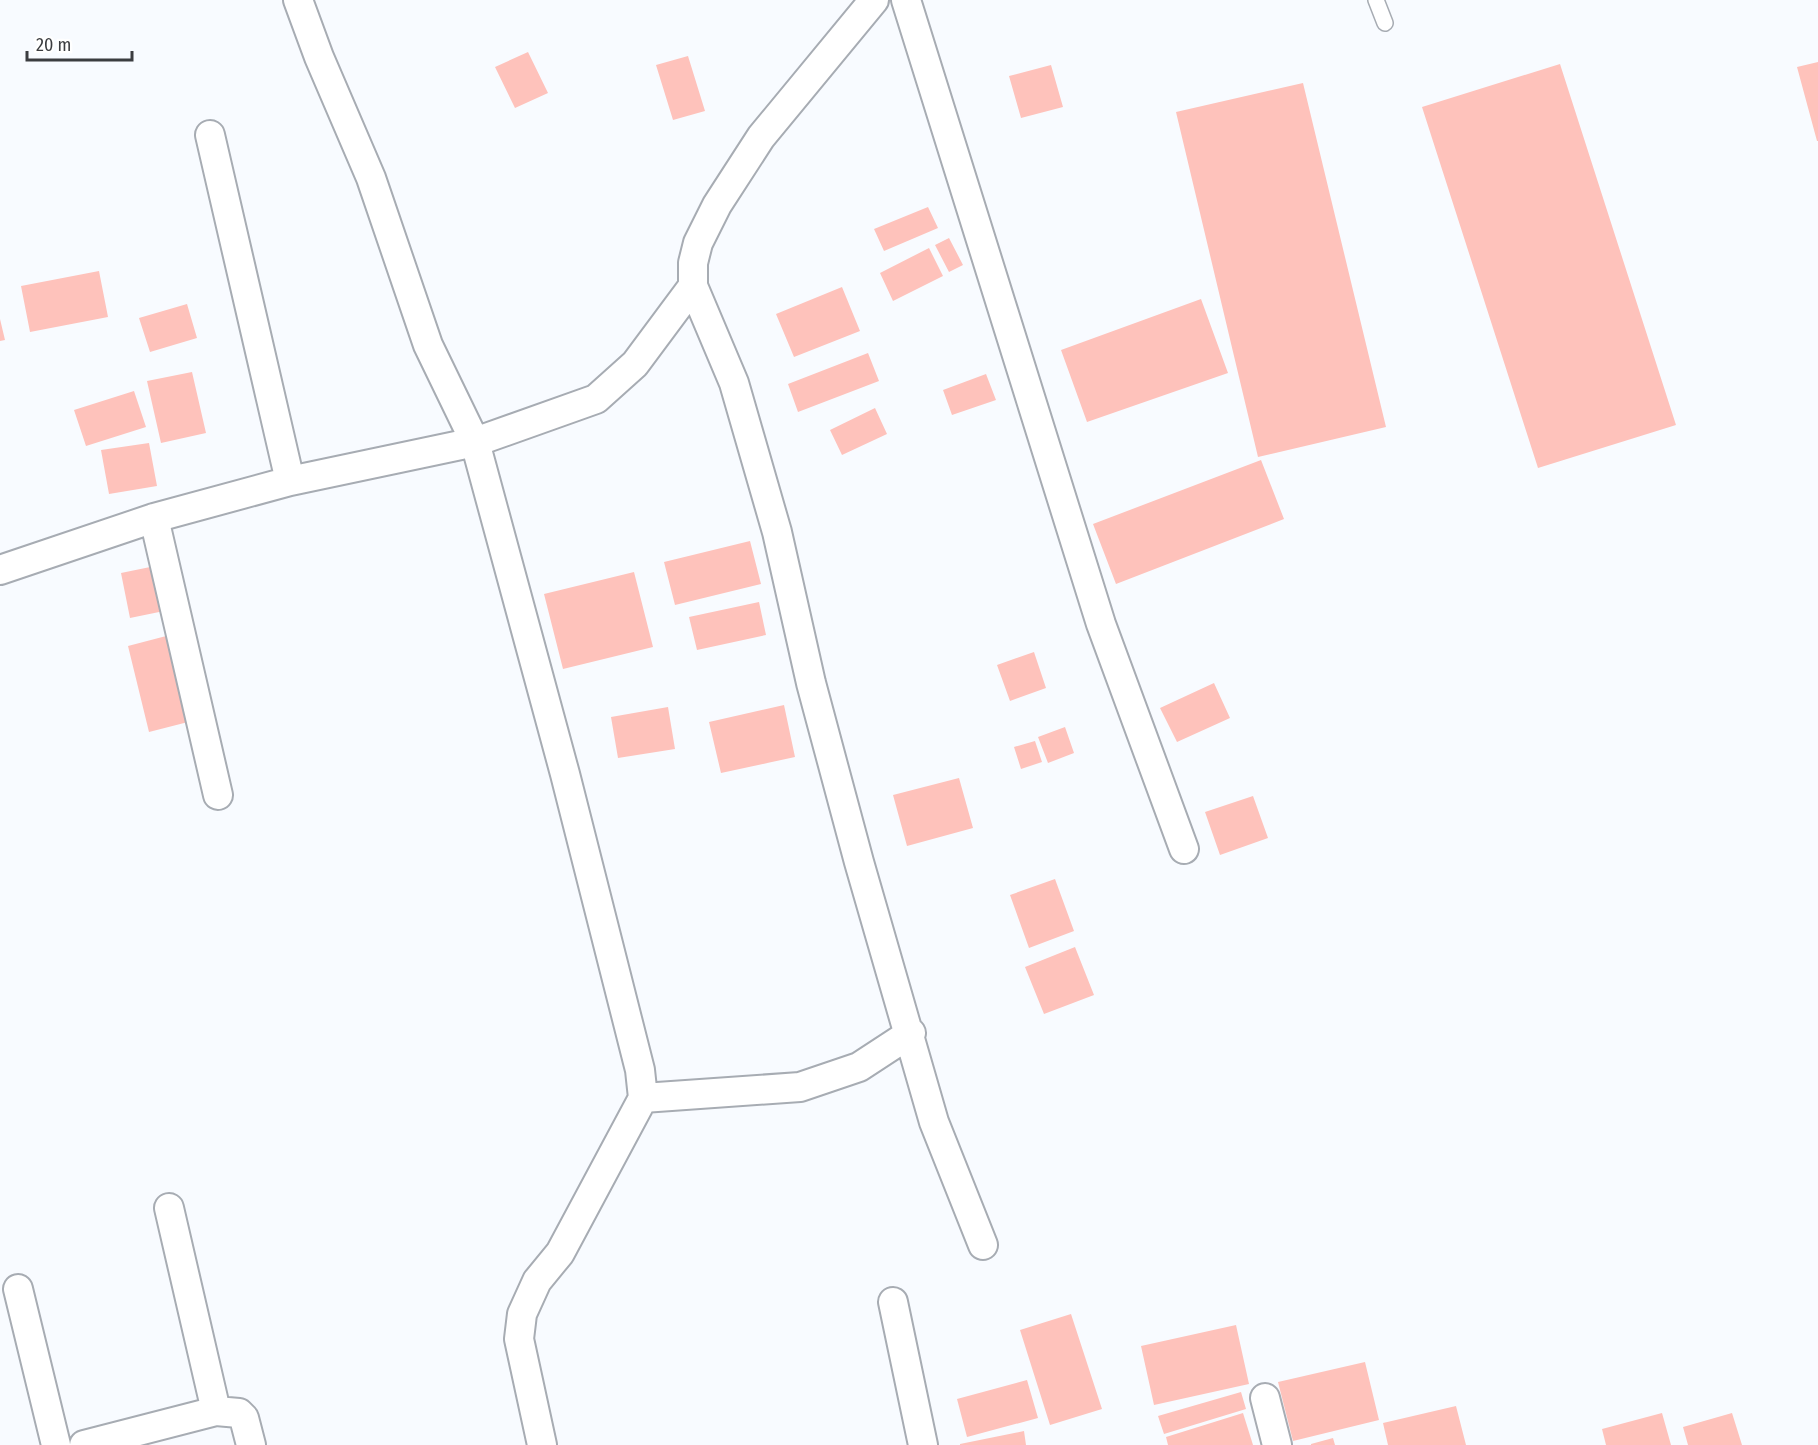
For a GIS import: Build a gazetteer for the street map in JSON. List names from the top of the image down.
{
  "scale_bar": "20 m"
}
